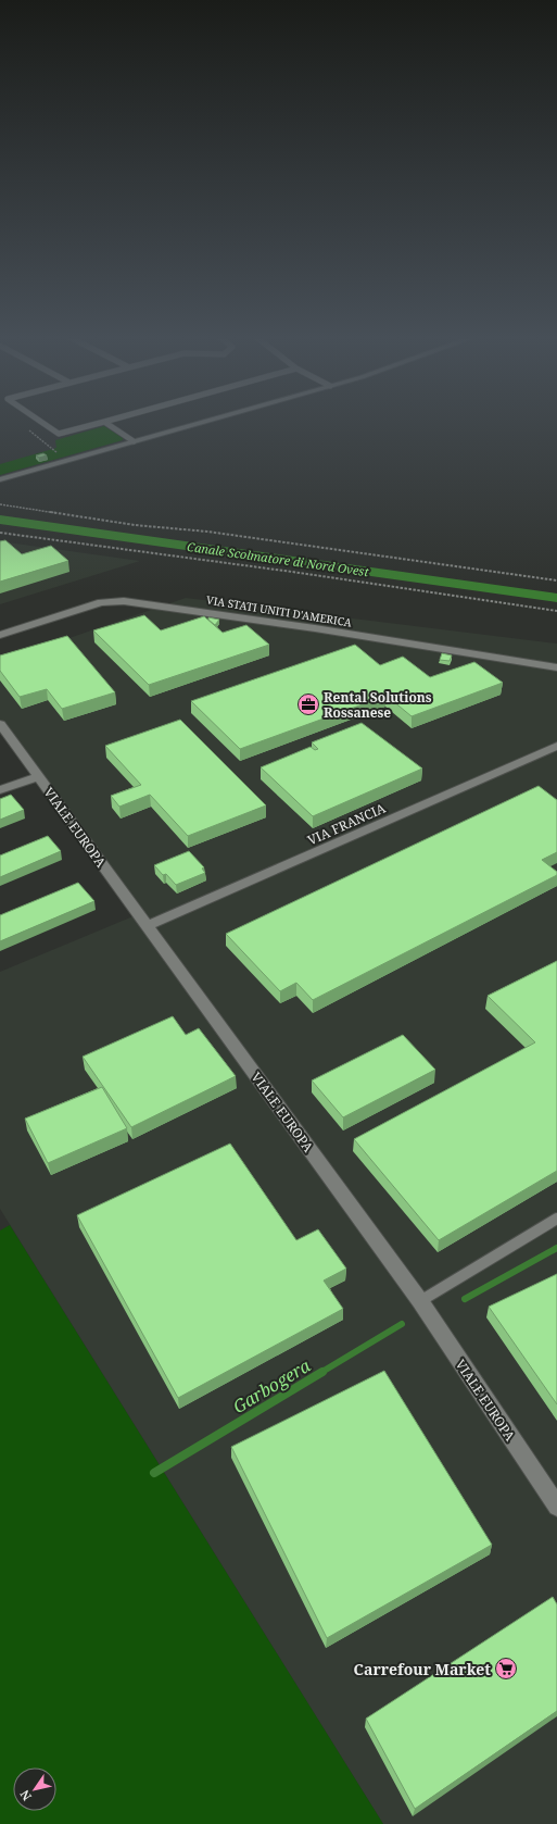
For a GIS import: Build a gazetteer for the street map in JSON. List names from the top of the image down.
{
  "streets": {
    "street": ["VIA STATI UNITI D'AMERICA", "VIA FRANCIA", "VIALE EUROPA"]
  },
  "crossings": [
    ["VIA FRANCIA", "VIALE EUROPA"]
  ],
  "water": ["Canale Scolmatore di Nord Ovest", "Garbogera"],
  "places": {
    "office": ["Rental Solutions Rossanese"],
    "supermarket": ["Carrefour Market"]
  },
  "north": "bottom left"
}
